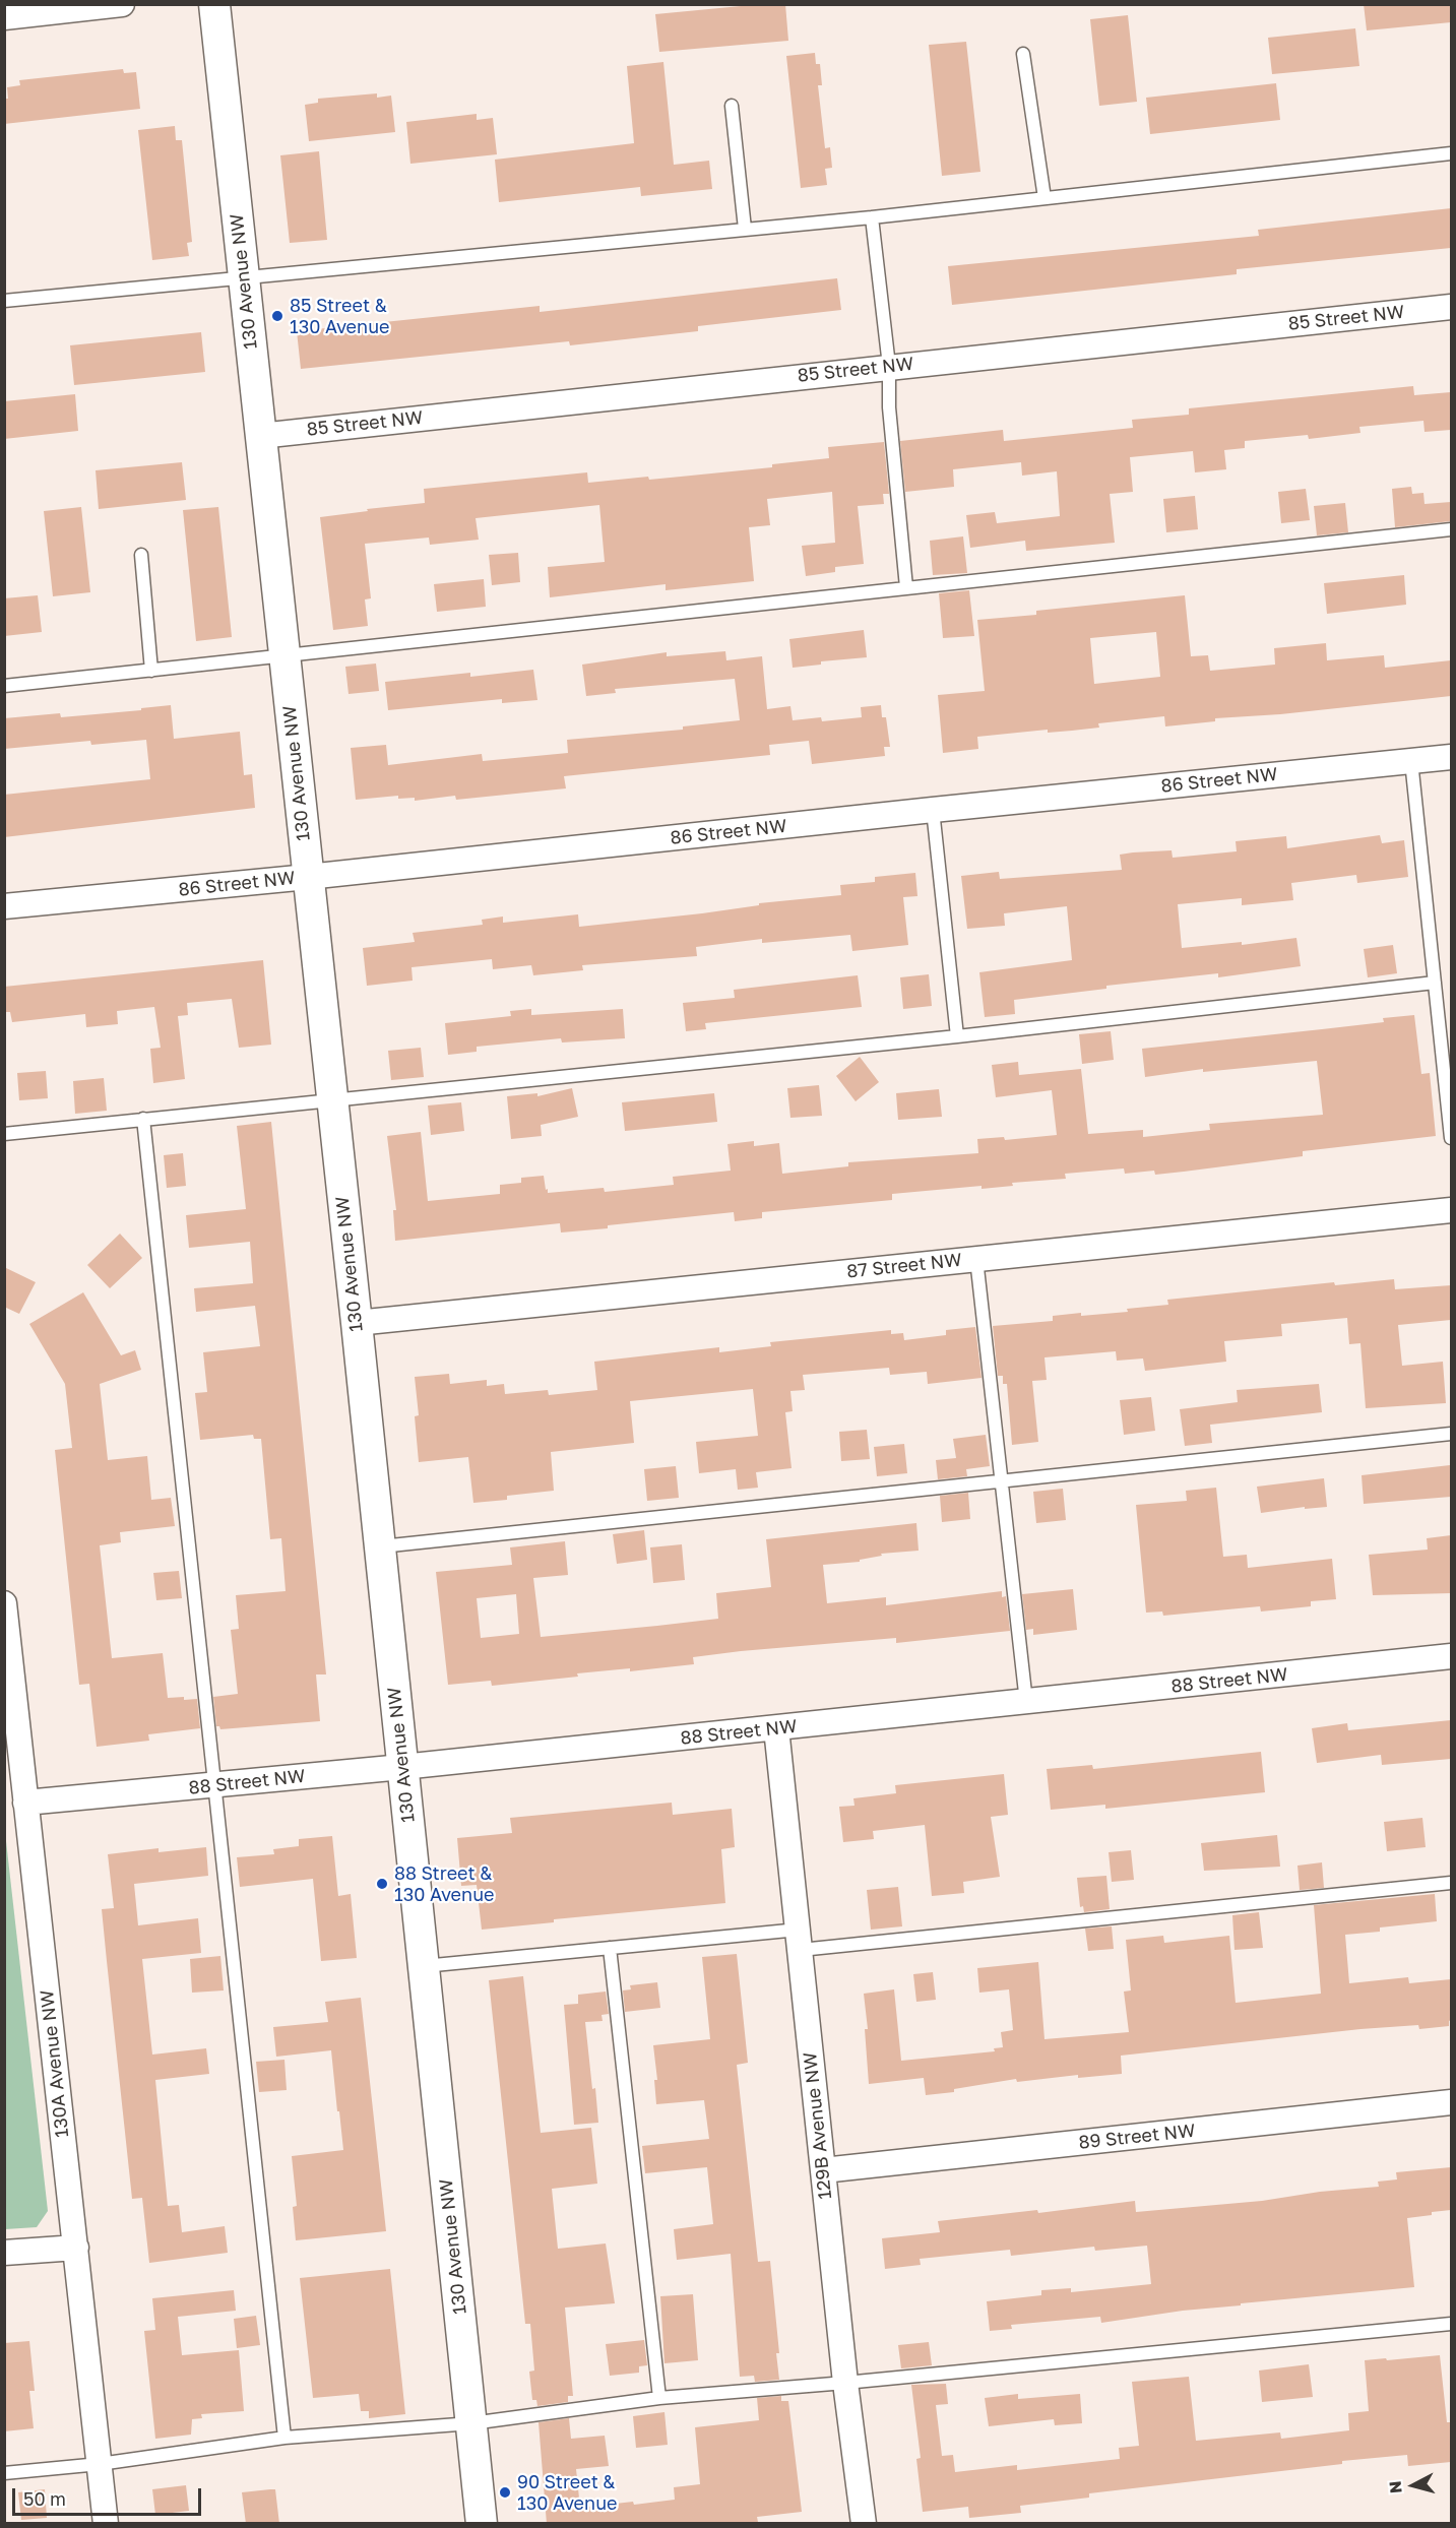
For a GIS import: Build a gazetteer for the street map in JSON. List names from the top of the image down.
{
  "streets": {
    "street": [
      "130 Avenue NW",
      "85 Street NW",
      "86 Street NW",
      "87 Street NW",
      "88 Street NW",
      "130A Avenue NW",
      "129B Avenue NW",
      "89 Street NW"
    ]
  },
  "crossings": [
    ["130 Avenue NW", "85 Street NW"],
    ["130 Avenue NW", "86 Street NW"],
    ["130 Avenue NW", "87 Street NW"],
    ["130 Avenue NW", "88 Street NW"],
    ["88 Street NW", "130A Avenue NW"],
    ["88 Street NW", "129B Avenue NW"],
    ["129B Avenue NW", "89 Street NW"]
  ],
  "places": ["85 Street & 130 Avenue", "88 Street & 130 Avenue", "90 Street & 130 Avenue"],
  "scale_bar": "50 m",
  "north": "left"
}
